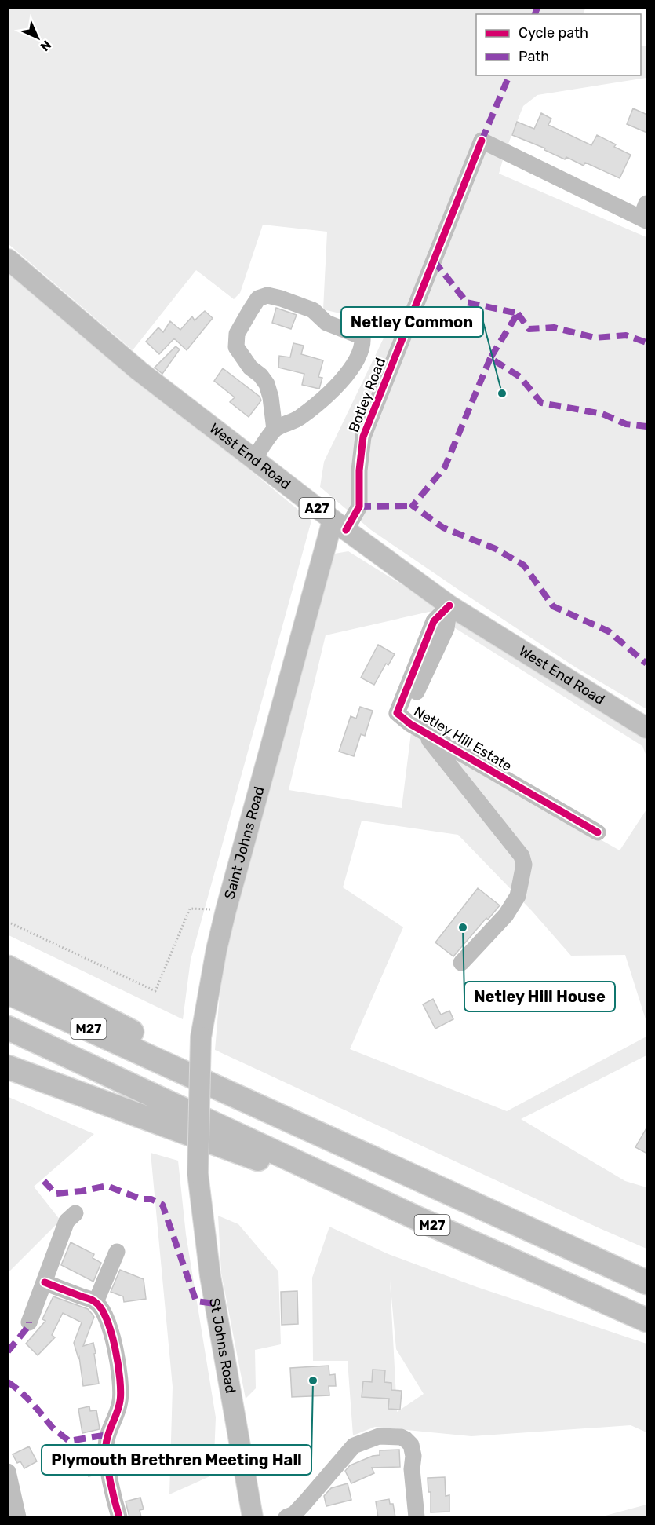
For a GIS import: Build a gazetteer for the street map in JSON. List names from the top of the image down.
{
  "streets": {
    "highway": ["M27"],
    "main road": [
      "West End Road",
      "A27",
      "Saint Johns Road",
      "St Johns Road"
    ],
    "street": ["Botley Road", "Netley Hill Estate"]
  },
  "crossings": [
    ["Botley Road", "West End Road"],
    ["Botley Road", "Saint Johns Road"],
    ["West End Road", "Netley Hill Estate"],
    ["West End Road", "Saint Johns Road"],
    ["Saint Johns Road", "St Johns Road"]
  ],
  "places": ["Netley Common", "Netley Hill House", "Plymouth Brethren Meeting Hall"],
  "legend": ["Cycle path", "Path"],
  "north": "bottom right"
}
